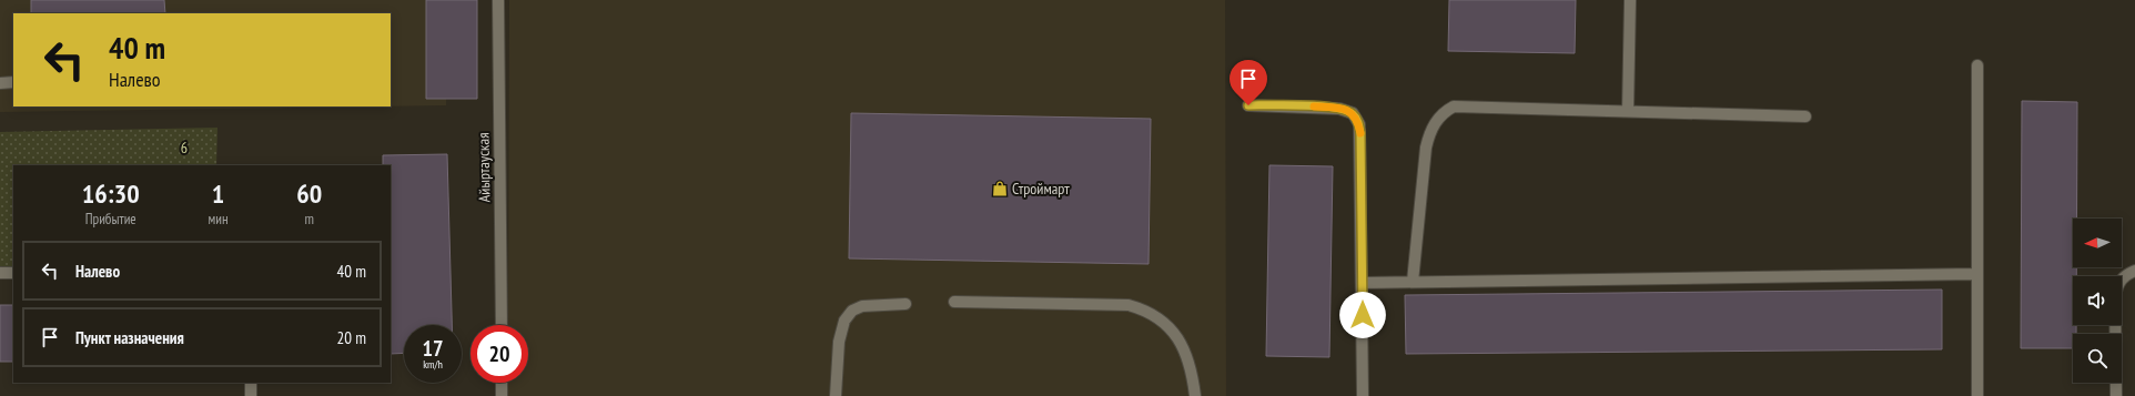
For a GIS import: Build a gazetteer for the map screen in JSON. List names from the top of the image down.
{
  "streets": {
    "street": ["Айыртауская"]
  },
  "parks": ["6"],
  "places": {
    "shop": ["Строймарт"]
  },
  "north": "left",
  "page": {
    "turn": ["40 m", "Налево"],
    "eta": [
      "16:30",
      "Прибытие",
      "1",
      "мин",
      "60",
      "m"
    ],
    "list": [
      {
        "name": "Налево",
        "value": "40 m"
      },
      {
        "name": "Пункт назначения",
        "value": "20 m"
      }
    ],
    "speed": "17 km/h",
    "limit": "20"
  }
}
